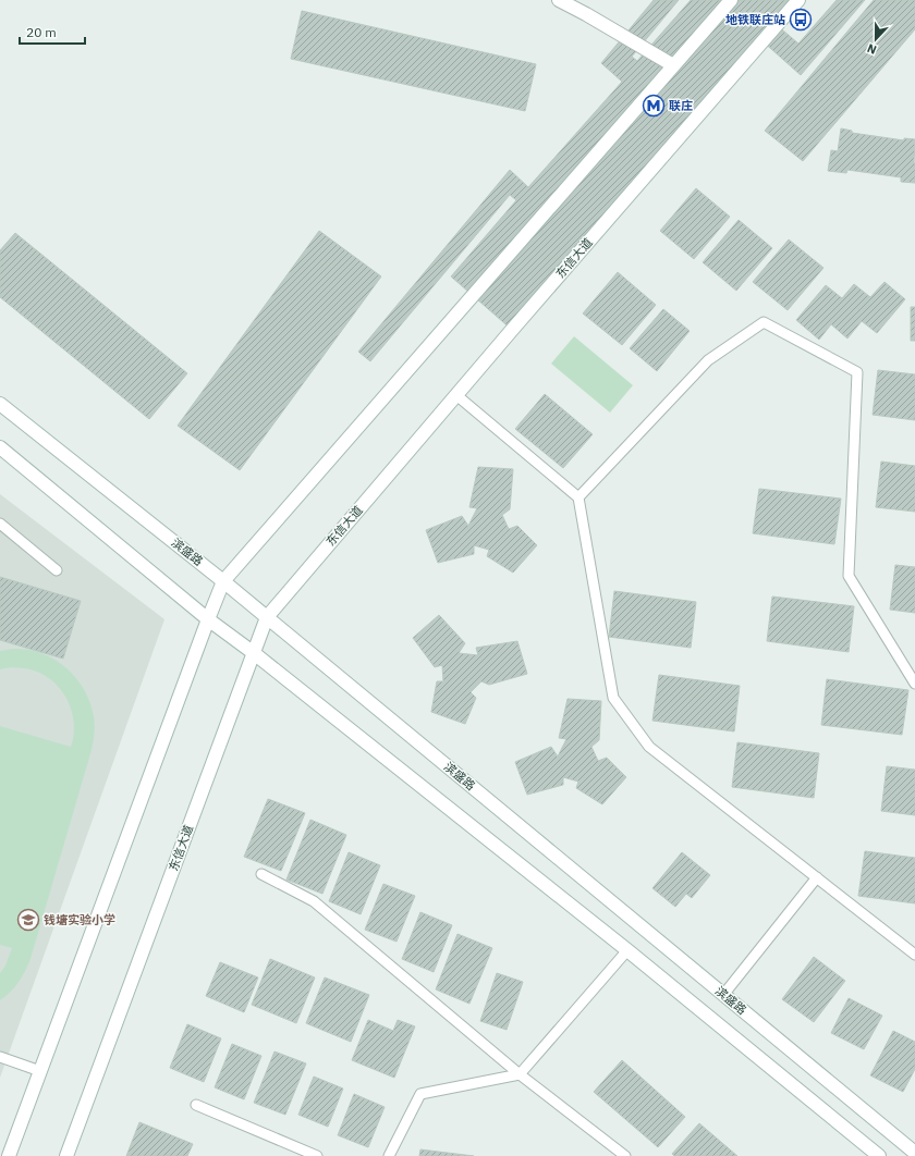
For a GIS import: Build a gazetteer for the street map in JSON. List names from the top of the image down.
{
  "streets": {
    "main road": ["东信大道", "滨盛路"]
  },
  "crossings": [
    ["东信大道", "滨盛路"]
  ],
  "places": {
    "bus stop": ["地铁联庄站"],
    "metro station": ["联庄"],
    "school or university": ["钱塘实验小学"]
  },
  "scale_bar": "20 m",
  "north": "bottom"
}
